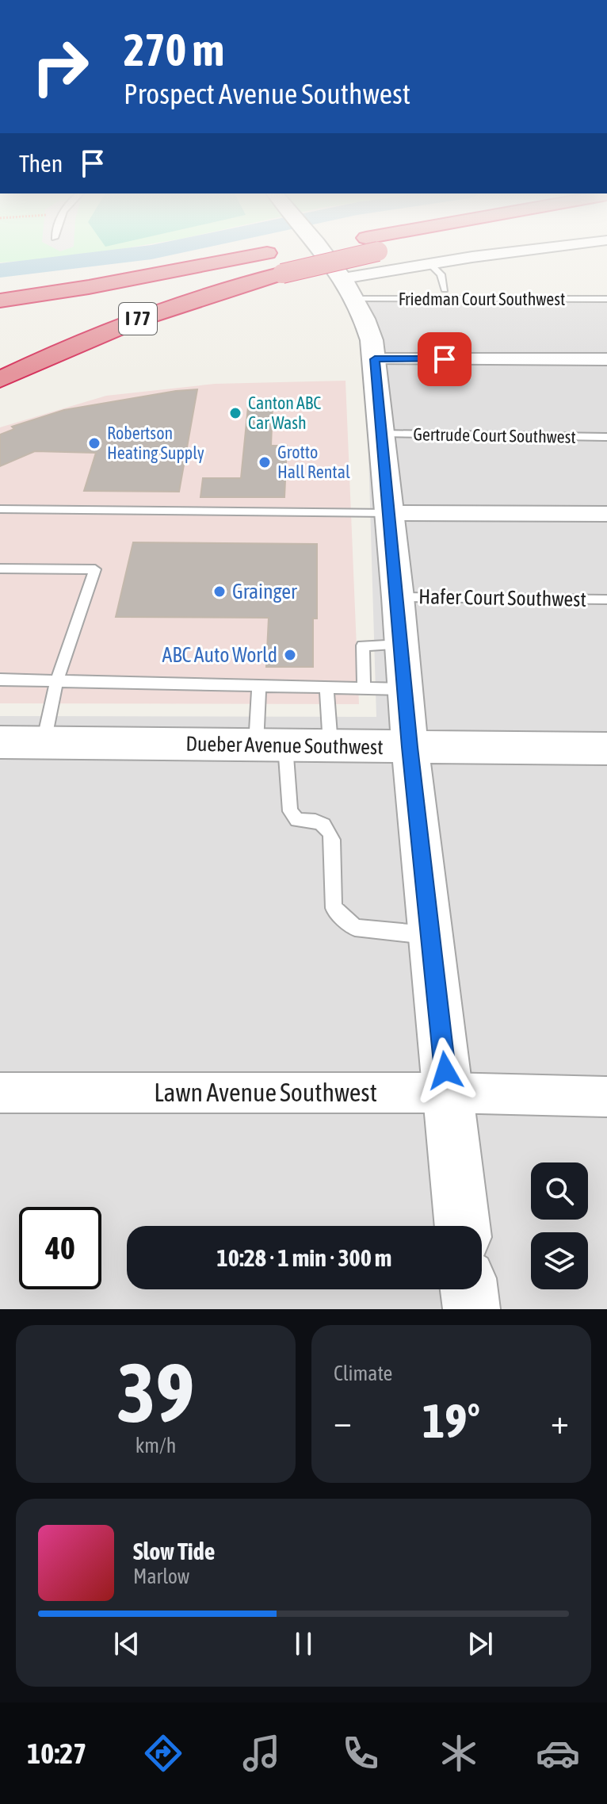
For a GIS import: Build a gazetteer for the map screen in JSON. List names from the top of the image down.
{
  "streets": {
    "highway": ["I 77"],
    "street": ["Dueber Avenue Southwest", "Lawn Avenue Southwest"],
    "lane": ["Friedman Court Southwest", "Gertrude Court Southwest", "Hafer Court Southwest"]
  },
  "places": [
    "Canton ABC Car Wash",
    "Robertson Heating Supply",
    "Grotto Hall Rental",
    "Grainger",
    "ABC Auto World"
  ],
  "page": {
    "turn": ["270 m", "Prospect Avenue Southwest"],
    "then": "Then",
    "limit": "40",
    "trip": "10:28 · 1 min · 300 m",
    "tile": [
      ["39", "km/h"],
      "Climate"
    ],
    "heat": ["−", "19°", "+"],
    "song": ["Slow Tide", "Marlow"],
    "tabs": "10:27"
  }
}
